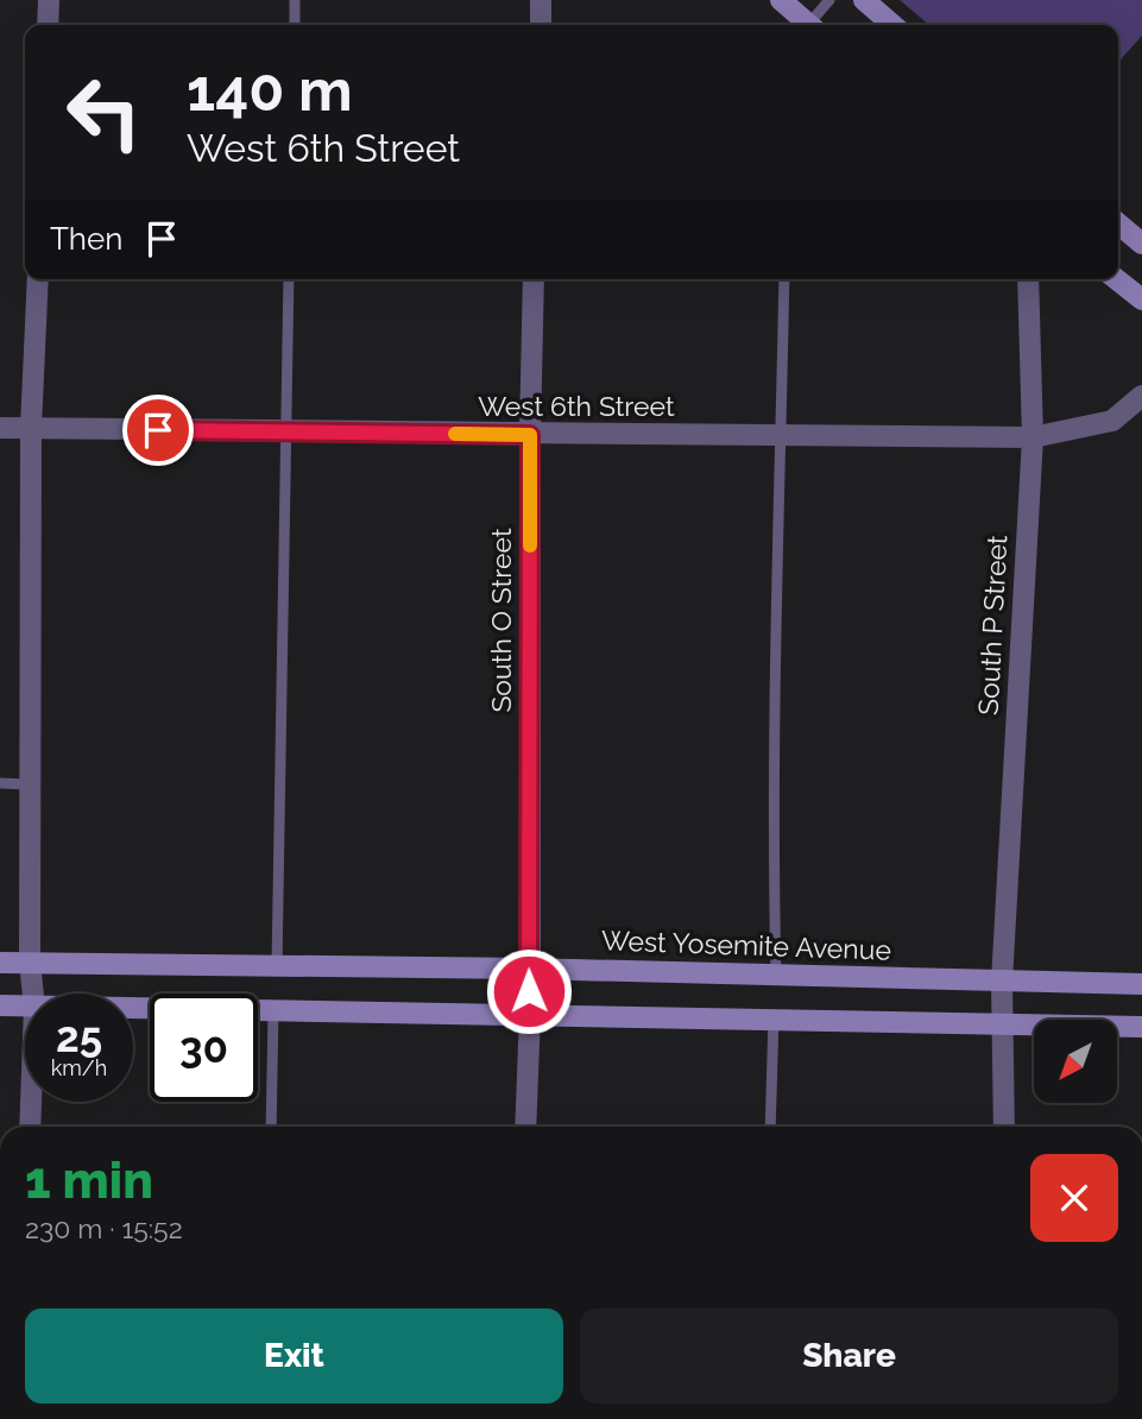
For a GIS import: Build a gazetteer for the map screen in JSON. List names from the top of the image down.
{
  "streets": {
    "main road": ["West Yosemite Avenue"],
    "street": ["West 6th Street", "South O Street", "South P Street"]
  },
  "crossings": [
    ["West 6th Street", "South O Street"],
    ["West 6th Street", "South P Street"],
    ["South O Street", "West Yosemite Avenue"],
    ["South P Street", "West Yosemite Avenue"]
  ],
  "north": "bottom left",
  "page": {
    "turn": ["140 m", "West 6th Street"],
    "then": "Then",
    "speed": "25 km/h",
    "limit": "30",
    "heading": ["1 min", "230 m · 15:52"],
    "buttons": ["Exit", "Share"]
  }
}
